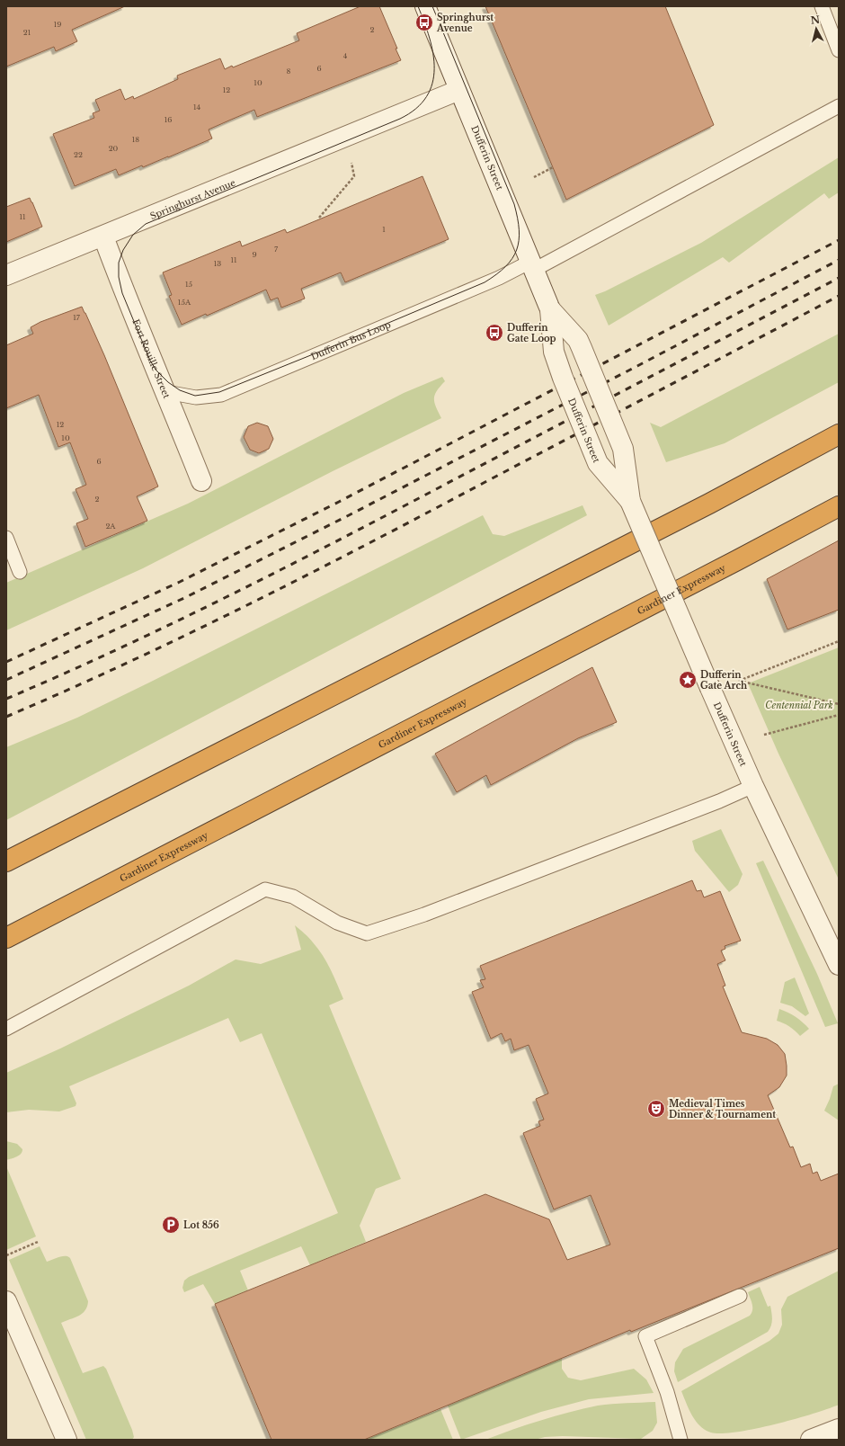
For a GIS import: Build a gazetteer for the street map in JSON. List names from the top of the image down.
{
  "streets": {
    "highway": ["Gardiner Expressway"],
    "street": ["Dufferin Street", "Springhurst Avenue", "Fort Rouille Street"],
    "lane": ["Dufferin Bus Loop"]
  },
  "crossings": [
    ["Dufferin Street", "Springhurst Avenue"],
    ["Dufferin Street", "Dufferin Bus Loop"],
    ["Springhurst Avenue", "Fort Rouille Street"],
    ["Dufferin Bus Loop", "Fort Rouille Street"]
  ],
  "parks": ["Centennial Park"],
  "places": {
    "bus stop": ["Springhurst Avenue", "Dufferin Gate Loop"],
    "place": ["Dufferin Gate Arch"],
    "theatre": ["Medieval Times Dinner & Tournament"],
    "parking": ["Lot 856"]
  },
  "house_numbers": [
    "19",
    "2",
    "21",
    "4",
    "6",
    "8",
    "10",
    "12",
    "14",
    "16",
    "18",
    "20",
    "22",
    "11",
    "1",
    "7",
    "9",
    "11",
    "13",
    "15",
    "15A",
    "17",
    "12",
    "10",
    "6",
    "2",
    "2A"
  ],
  "north": "top"
}
